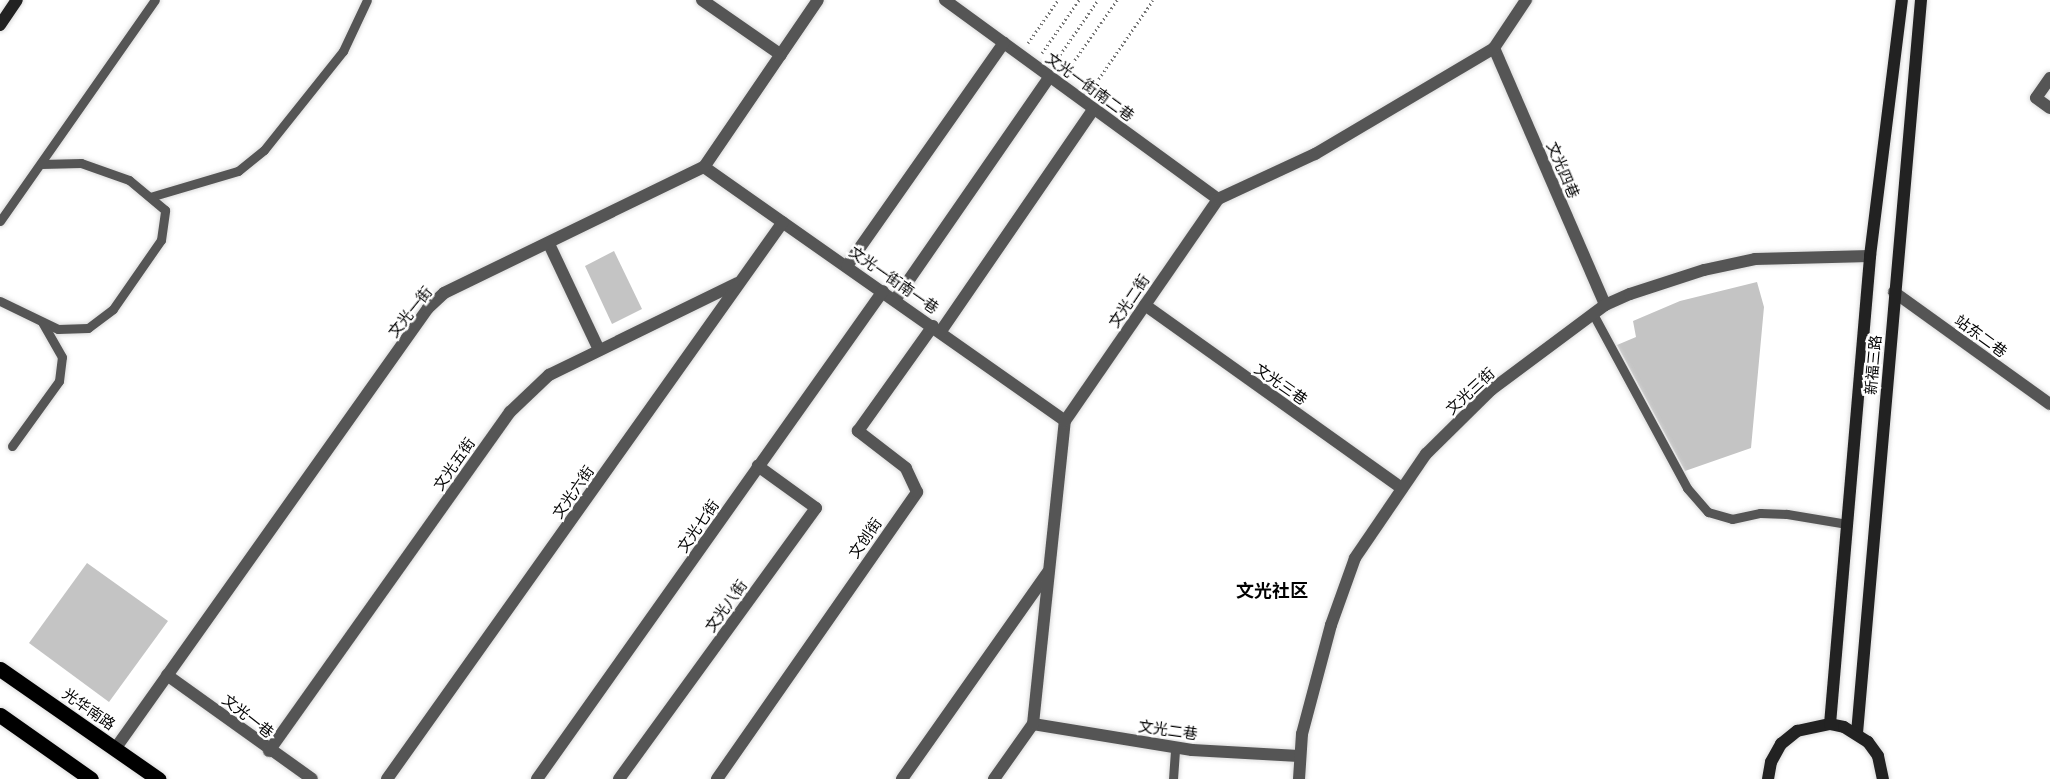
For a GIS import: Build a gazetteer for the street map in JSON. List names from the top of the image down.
{
  "streets": {
    "main road": ["新福三路", "光华南路"],
    "street": [
      "文光一街南二巷",
      "文光四巷",
      "文光一街南一巷",
      "文光二街",
      "文光一街",
      "站东二巷",
      "文光三巷",
      "文光三街",
      "文光五街",
      "文光六街",
      "文光七街",
      "文创街",
      "文光八街",
      "文光一巷",
      "文光二巷"
    ]
  },
  "crossings": [
    ["文光一街南二巷", "文光二街"],
    ["文光四巷", "文光二街"],
    ["文光四巷", "文光三街"],
    ["文光一街南一巷", "文光二街"],
    ["文光一街南一巷", "文光一街"],
    ["文光一街南一巷", "文光六街"],
    ["文光一街南一巷", "文光七街"],
    ["文光一街南一巷", "文创街"],
    ["文光二街", "文光三巷"],
    ["文光二街", "文光二巷"],
    ["文光一街", "光华南路"],
    ["文光一街", "文光一巷"],
    ["站东二巷", "新福三路"],
    ["文光三巷", "文光三街"],
    ["文光三街", "文光二巷"],
    ["文光五街", "文光六街"],
    ["文光五街", "文光一巷"],
    ["文光七街", "文光八街"]
  ],
  "districts": ["文光社区"]
}
